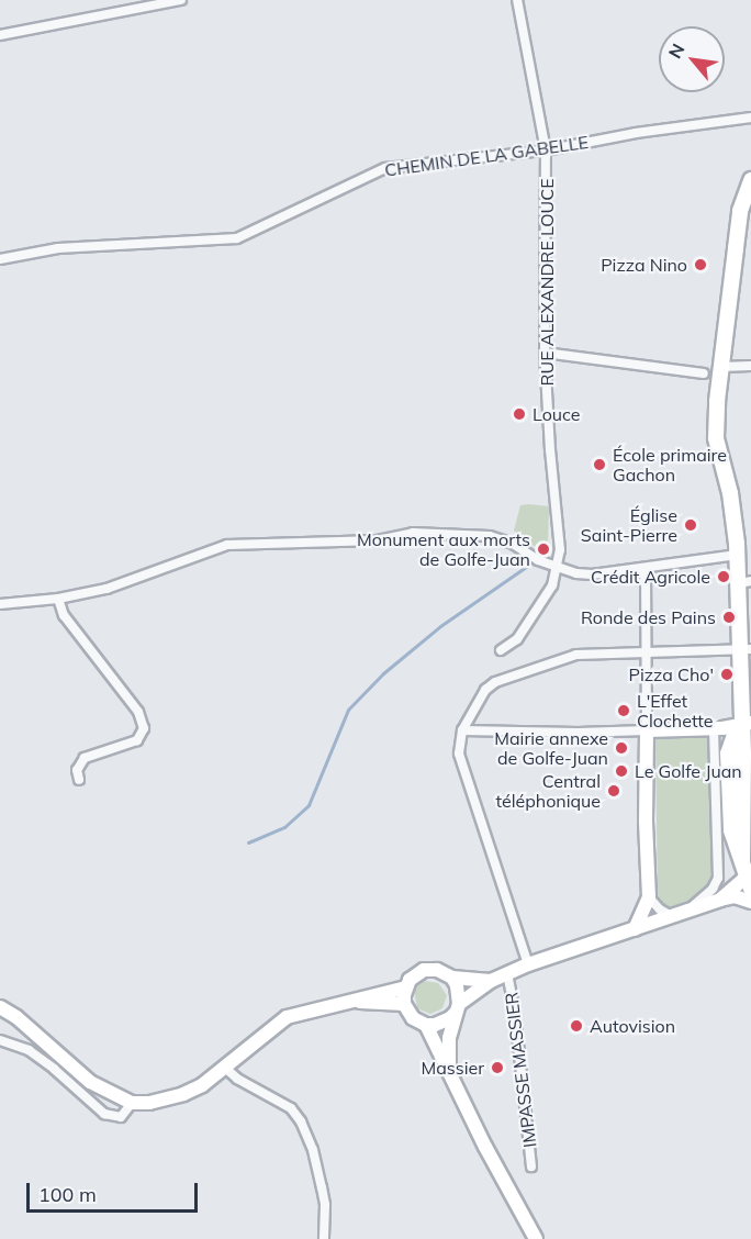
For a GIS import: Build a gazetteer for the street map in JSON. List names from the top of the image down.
{
  "streets": {
    "street": ["CHEMIN DE LA GABELLE", "RUE ALEXANDRE LOUCE", "IMPASSE MASSIER"]
  },
  "crossings": [
    ["CHEMIN DE LA GABELLE", "RUE ALEXANDRE LOUCE"]
  ],
  "places": [
    "Pizza Nino",
    "Louce",
    "École primaire Gachon",
    "Église Saint-Pierre",
    "Monument aux morts de Golfe-Juan",
    "Crédit Agricole",
    "Ronde des Pains",
    "Pizza Cho'",
    "L'Effet Clochette",
    "Mairie annexe de Golfe-Juan",
    "Le Golfe Juan",
    "Central téléphonique",
    "Autovision",
    "Massier"
  ],
  "scale_bar": "100 m",
  "north": "top left"
}
